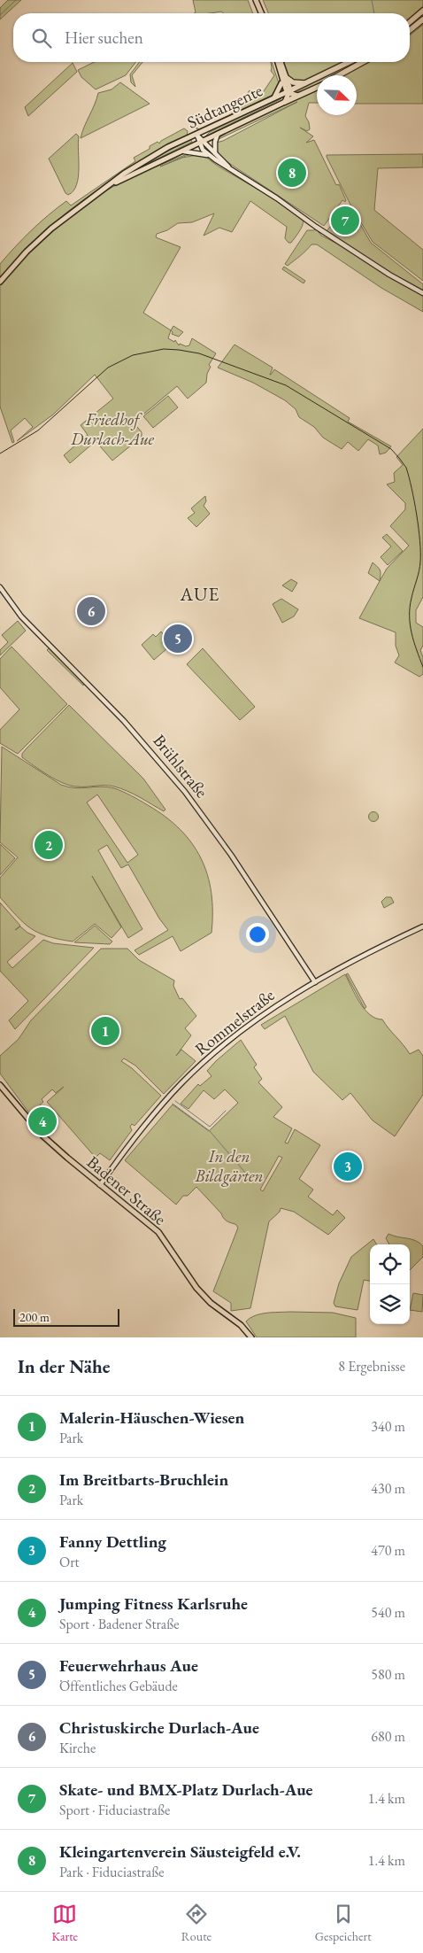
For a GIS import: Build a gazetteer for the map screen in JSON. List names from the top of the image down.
{
  "streets": {
    "highway": ["Südtangente"],
    "main road": ["Brühlstraße", "Rommelstraße", "Badener Straße"]
  },
  "crossings": [
    ["Brühlstraße", "Rommelstraße"],
    ["Rommelstraße", "Badener Straße"]
  ],
  "districts": ["AUE"],
  "parks": ["Friedhof Durlach-Aue", "In den Bildgärten"],
  "scale_bar": "200 m",
  "north": "bottom right",
  "page": {
    "search": "Hier suchen",
    "pins": [
      "8",
      "7",
      "6",
      "5",
      "2",
      "1",
      "4",
      "3"
    ],
    "scale": "200 m",
    "heading": ["In der Nähe", "8 Ergebnisse"],
    "list": [
      {
        "mark": "1",
        "name": "Malerin-Häuschen-Wiesen",
        "note": "Park",
        "value": "340 m"
      },
      {
        "mark": "2",
        "name": "Im Breitbarts-Bruchlein",
        "note": "Park",
        "value": "430 m"
      },
      {
        "mark": "3",
        "name": "Fanny Dettling",
        "note": "Ort",
        "value": "470 m"
      },
      {
        "mark": "4",
        "name": "Jumping Fitness Karlsruhe",
        "note": "Sport · Badener Straße",
        "value": "540 m"
      },
      {
        "mark": "5",
        "name": "Feuerwehrhaus Aue",
        "note": "Öffentliches Gebäude",
        "value": "580 m"
      },
      {
        "mark": "6",
        "name": "Christuskirche Durlach-Aue",
        "note": "Kirche",
        "value": "680 m"
      },
      {
        "mark": "7",
        "name": "Skate- und BMX-Platz Durlach-Aue",
        "note": "Sport · Fiduciastraße",
        "value": "1.4 km"
      },
      {
        "mark": "8",
        "name": "Kleingartenverein Säusteigfeld e.V.",
        "note": "Park · Fiduciastraße",
        "value": "1.4 km"
      }
    ],
    "nav": ["Karte", "Route", "Gespeichert"]
  }
}
